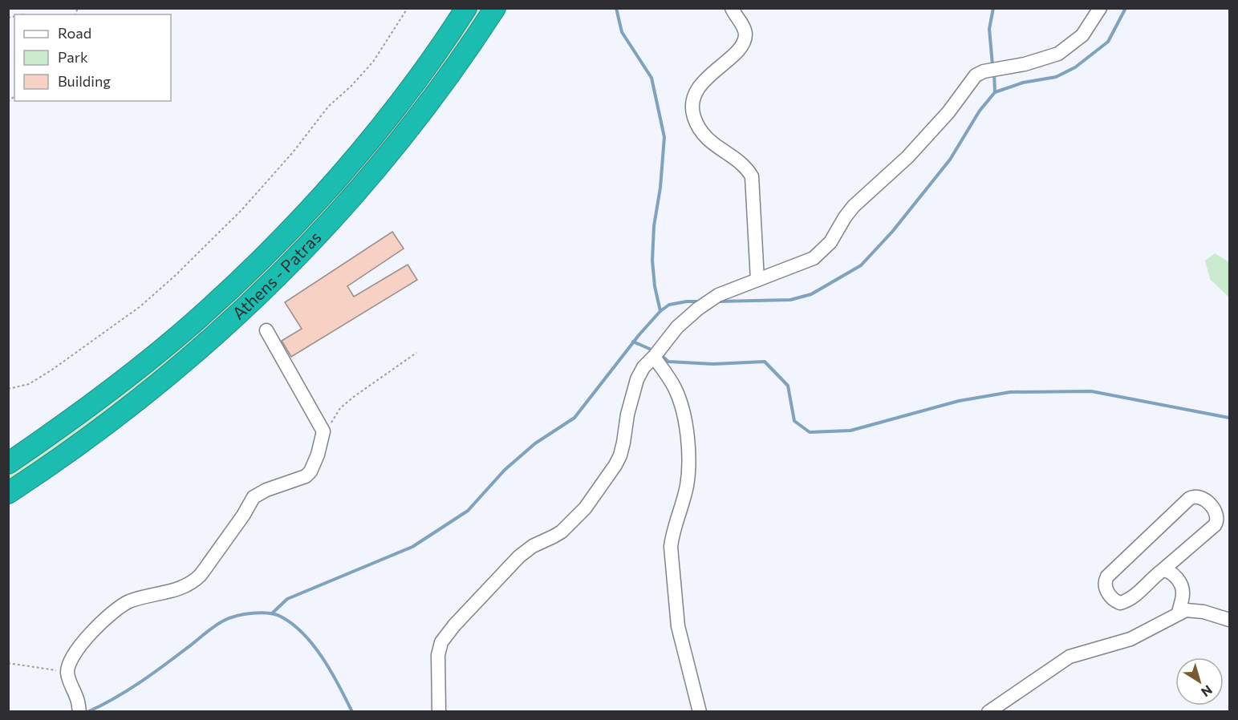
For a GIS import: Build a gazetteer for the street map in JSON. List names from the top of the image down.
{
  "streets": {
    "highway": ["Athens - Patras"]
  },
  "legend": ["Road", "Park", "Building"],
  "north": "bottom right"
}
